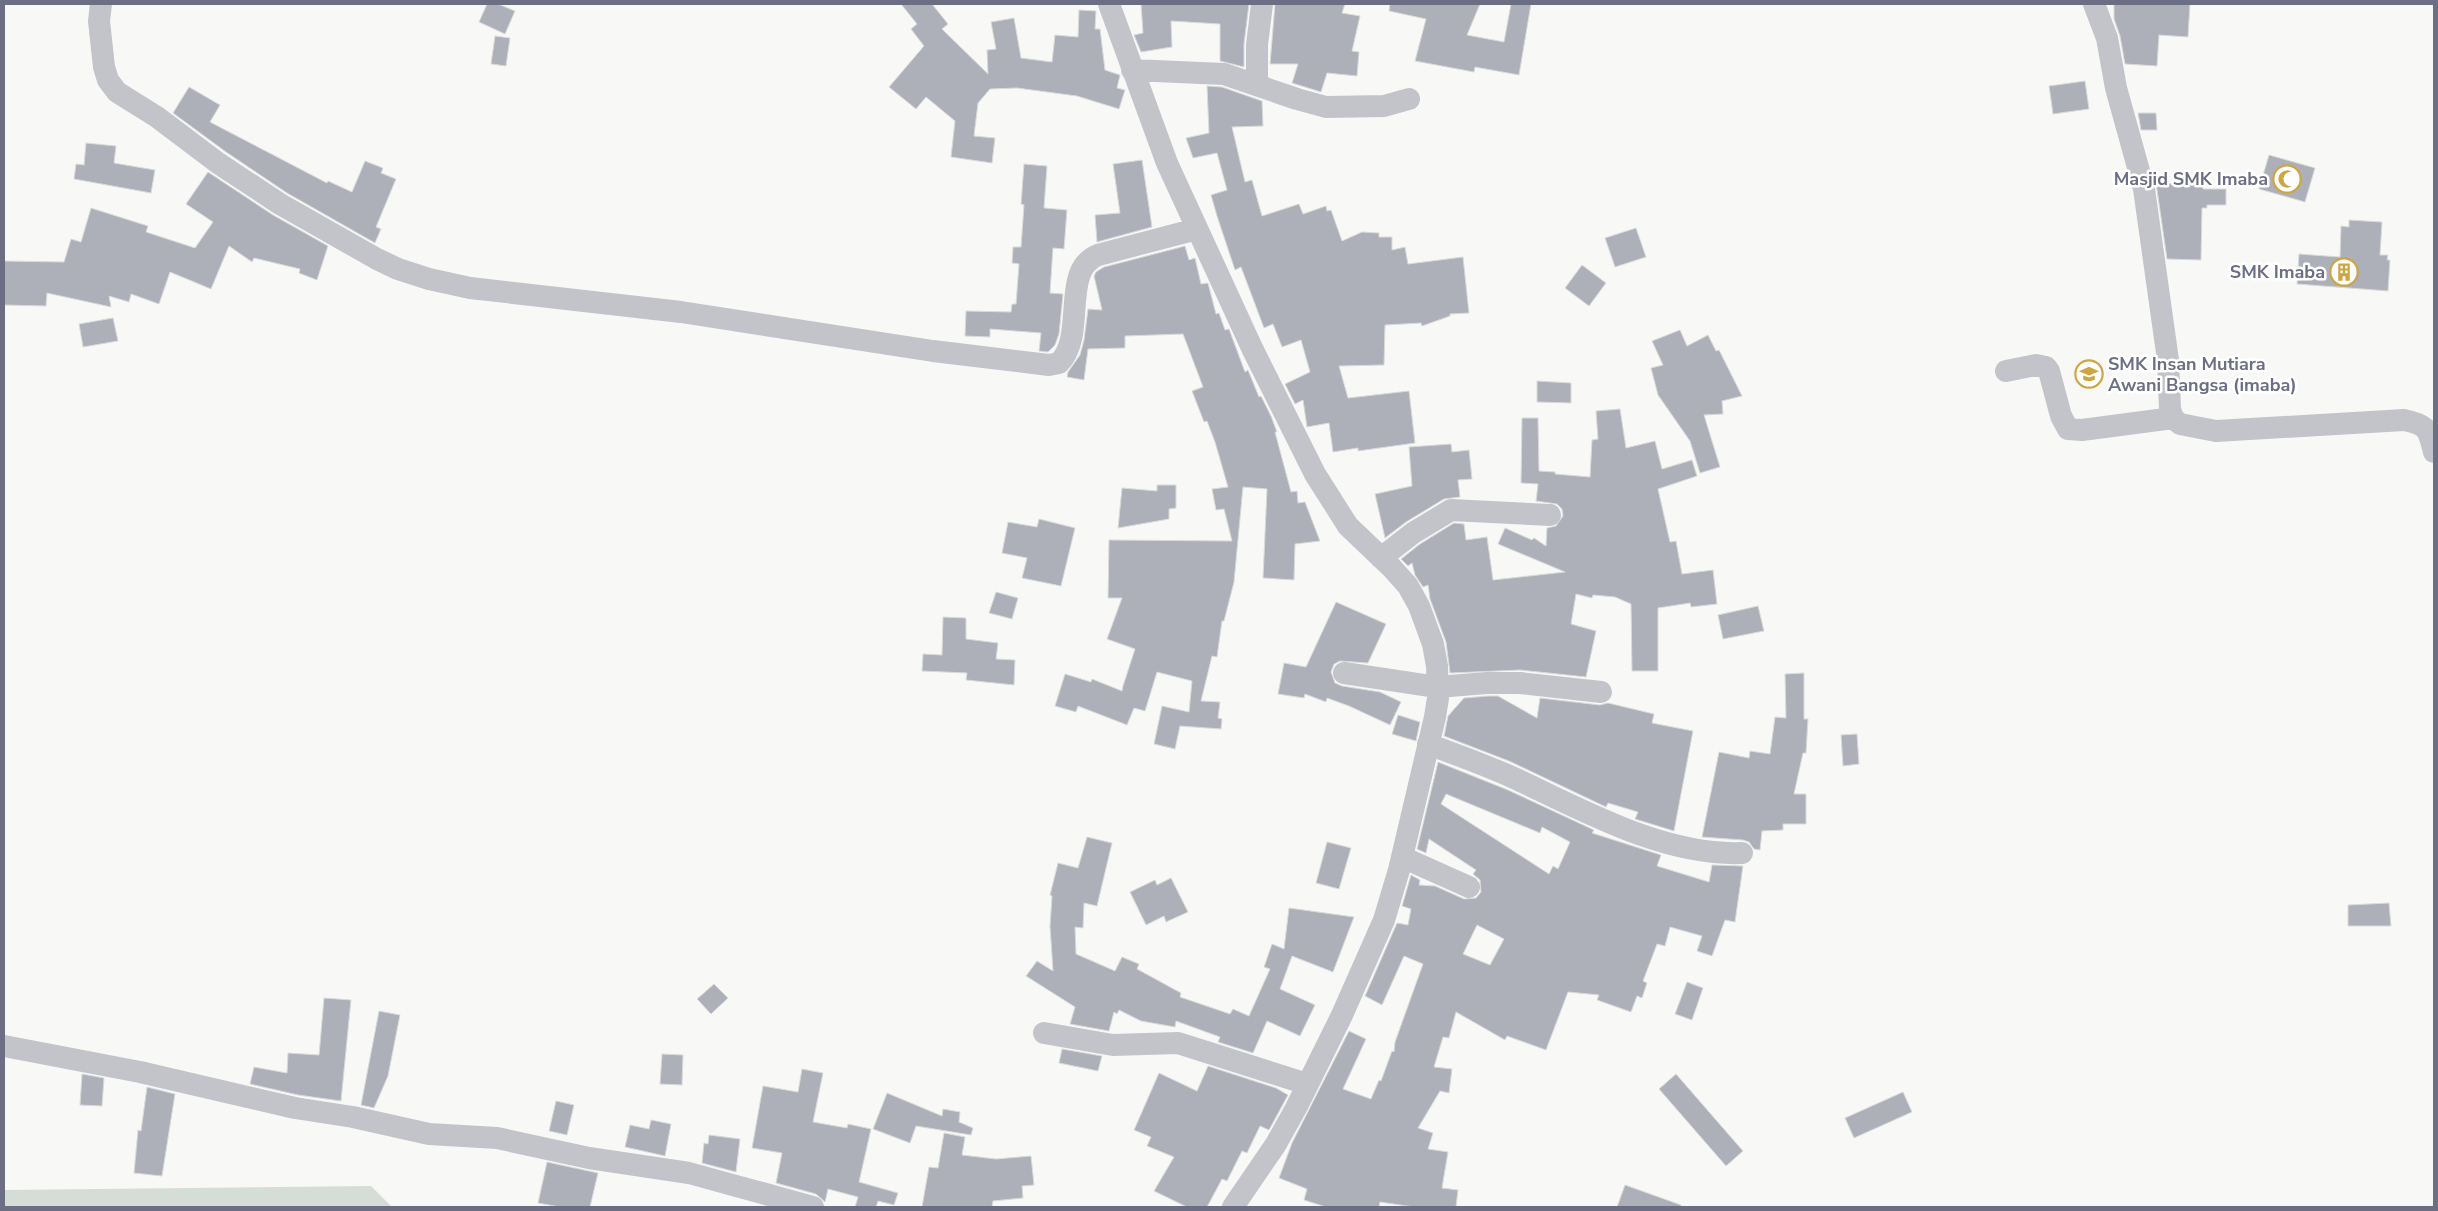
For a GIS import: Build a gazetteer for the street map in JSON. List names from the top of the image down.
{
  "places": {
    "mosque": ["Masjid SMK Imaba"],
    "building": ["SMK Imaba"],
    "school or university": ["SMK Insan Mutiara Awani Bangsa (imaba)"]
  }
}
